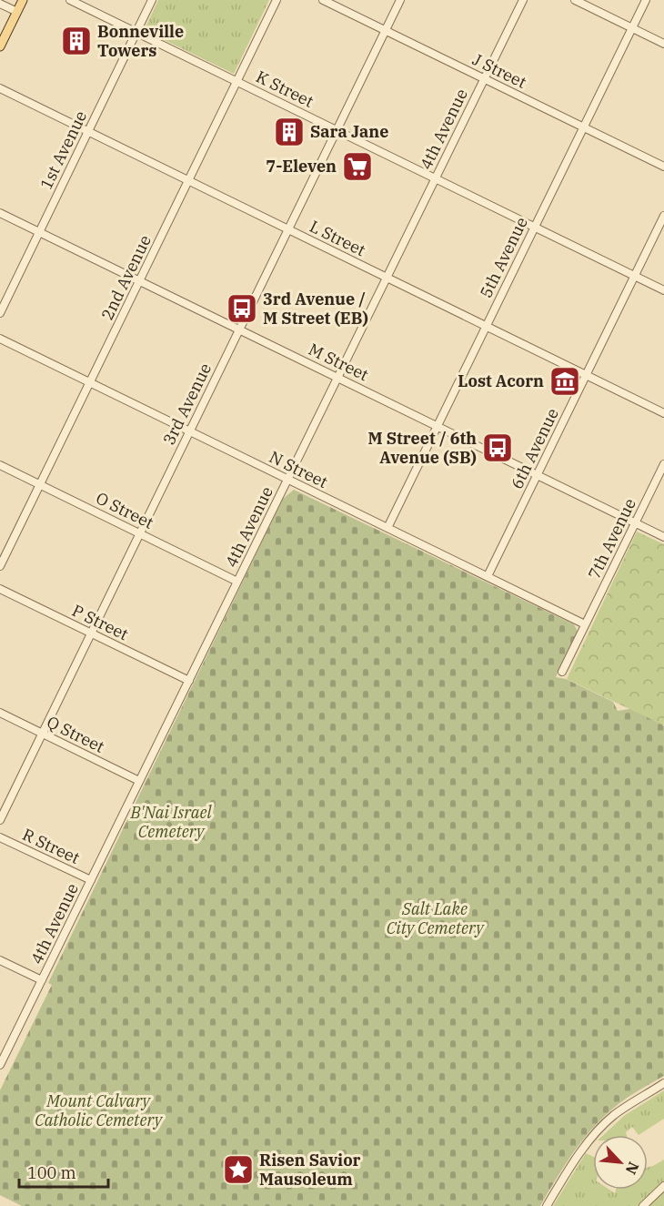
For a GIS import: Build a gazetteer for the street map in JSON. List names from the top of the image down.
{
  "streets": {
    "street": [
      "J Street",
      "K Street",
      "4th Avenue",
      "1st Avenue",
      "L Street",
      "5th Avenue",
      "2nd Avenue",
      "M Street",
      "3rd Avenue",
      "6th Avenue",
      "N Street",
      "O Street",
      "7th Avenue",
      "P Street",
      "Q Street",
      "R Street"
    ]
  },
  "crossings": [
    ["J Street", "4th Avenue"],
    ["J Street", "5th Avenue"],
    ["J Street", "3rd Avenue"],
    ["K Street", "4th Avenue"],
    ["K Street", "1st Avenue"],
    ["K Street", "5th Avenue"],
    ["K Street", "2nd Avenue"],
    ["K Street", "3rd Avenue"],
    ["K Street", "6th Avenue"],
    ["4th Avenue", "L Street"],
    ["4th Avenue", "M Street"],
    ["4th Avenue", "N Street"],
    ["4th Avenue", "O Street"],
    ["4th Avenue", "P Street"],
    ["4th Avenue", "Q Street"],
    ["4th Avenue", "R Street"],
    ["1st Avenue", "L Street"],
    ["1st Avenue", "M Street"],
    ["L Street", "5th Avenue"],
    ["L Street", "2nd Avenue"],
    ["L Street", "3rd Avenue"],
    ["L Street", "6th Avenue"],
    ["5th Avenue", "M Street"],
    ["5th Avenue", "N Street"],
    ["2nd Avenue", "M Street"],
    ["2nd Avenue", "N Street"],
    ["2nd Avenue", "O Street"],
    ["M Street", "3rd Avenue"],
    ["M Street", "6th Avenue"],
    ["M Street", "7th Avenue"],
    ["3rd Avenue", "N Street"],
    ["3rd Avenue", "O Street"],
    ["3rd Avenue", "P Street"],
    ["3rd Avenue", "Q Street"],
    ["6th Avenue", "N Street"],
    ["N Street", "7th Avenue"]
  ],
  "parks": ["B'Nai Israel Cemetery", "Salt Lake City Cemetery", "Mount Calvary Catholic Cemetery"],
  "places": {
    "building": ["Bonneville Towers", "Sara Jane"],
    "supermarket": ["7-Eleven"],
    "bus stop": ["3rd Avenue / M Street (EB)", "M Street / 6th Avenue (SB)"],
    "museum": ["Lost Acorn"],
    "place": ["Risen Savior Mausoleum"]
  },
  "scale_bar": "100 m",
  "north": "bottom right"
}
